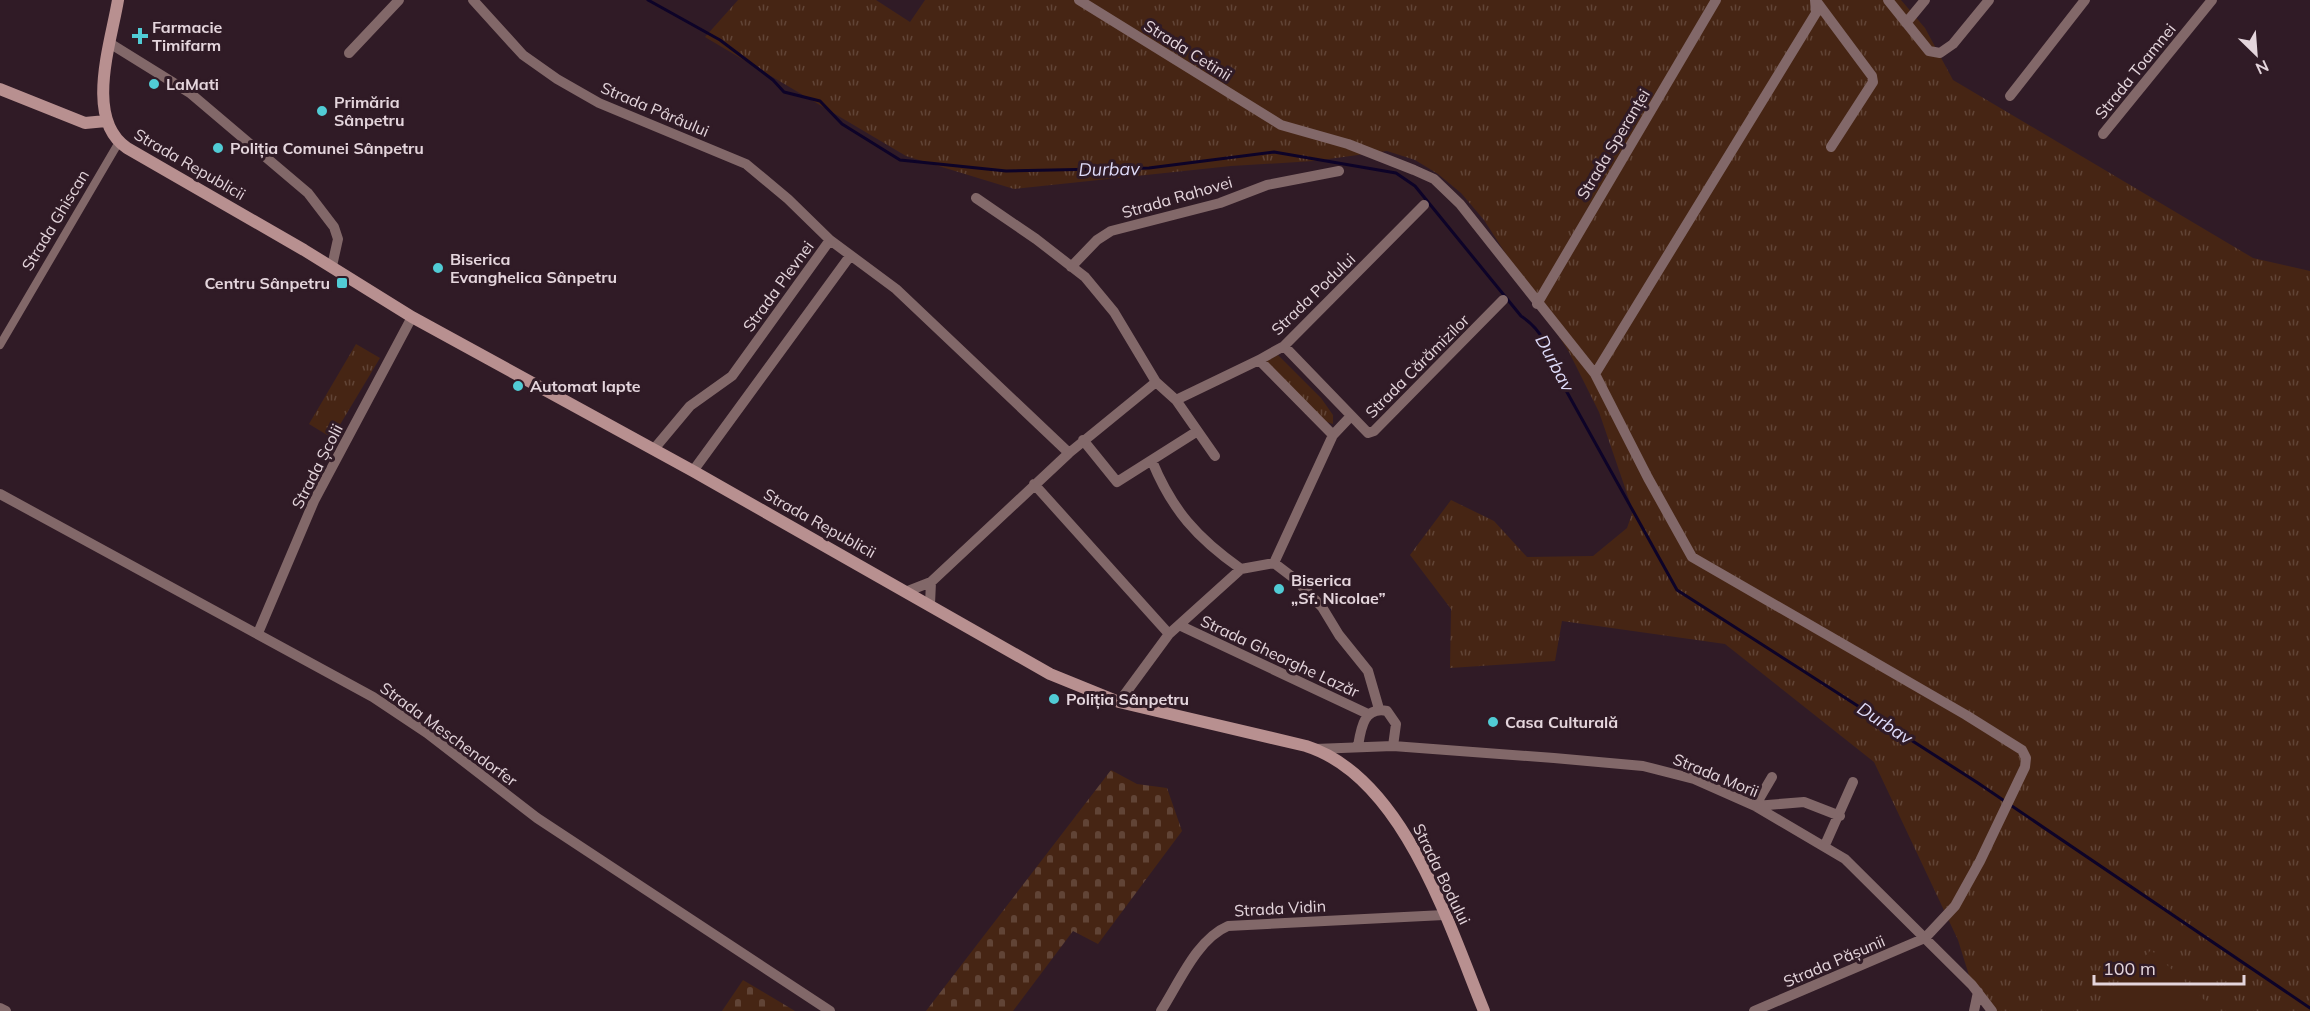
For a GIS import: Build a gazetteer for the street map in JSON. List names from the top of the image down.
{
  "streets": {
    "main road": ["Strada Republicii", "Strada Bodului"],
    "street": [
      "Strada Cetinii",
      "Strada Toamnei",
      "Strada Pârâului",
      "Strada Speranței",
      "Strada Rahovei",
      "Strada Ghiscan",
      "Strada Plevnei",
      "Strada Podului",
      "Strada Cărămizilor",
      "Strada Școlii",
      "Strada Gheorghe Lazăr",
      "Strada Meschendorfer",
      "Strada Morii",
      "Strada Vidin",
      "Strada Pășunii"
    ]
  },
  "crossings": [
    ["Strada Cetinii", "Strada Speranței"],
    ["Strada Cetinii", "Strada Morii"],
    ["Strada Cetinii", "Strada Pășunii"],
    ["Strada Pârâului", "Strada Plevnei"],
    ["Strada Republicii", "Strada Ghiscan"],
    ["Strada Republicii", "Strada Plevnei"],
    ["Strada Republicii", "Strada Școlii"],
    ["Strada Republicii", "Strada Morii"],
    ["Strada Republicii", "Strada Bodului"],
    ["Strada Școlii", "Strada Meschendorfer"],
    ["Strada Morii", "Strada Bodului"],
    ["Strada Morii", "Strada Pășunii"],
    ["Strada Bodului", "Strada Vidin"]
  ],
  "water": ["Durbav"],
  "places": {
    "health": ["Farmacie Timifarm"],
    "other": [
      "LaMati",
      "Primăria Sânpetru",
      "Poliția Comunei Sânpetru",
      "Biserica Evanghelica Sânpetru",
      "Automat lapte",
      "Biserica „Sf. Nicolae”",
      "Poliția Sânpetru",
      "Casa Culturală"
    ],
    "transit": ["Centru Sânpetru"]
  },
  "scale_bar": "100 m",
  "north": "bottom right"
}
